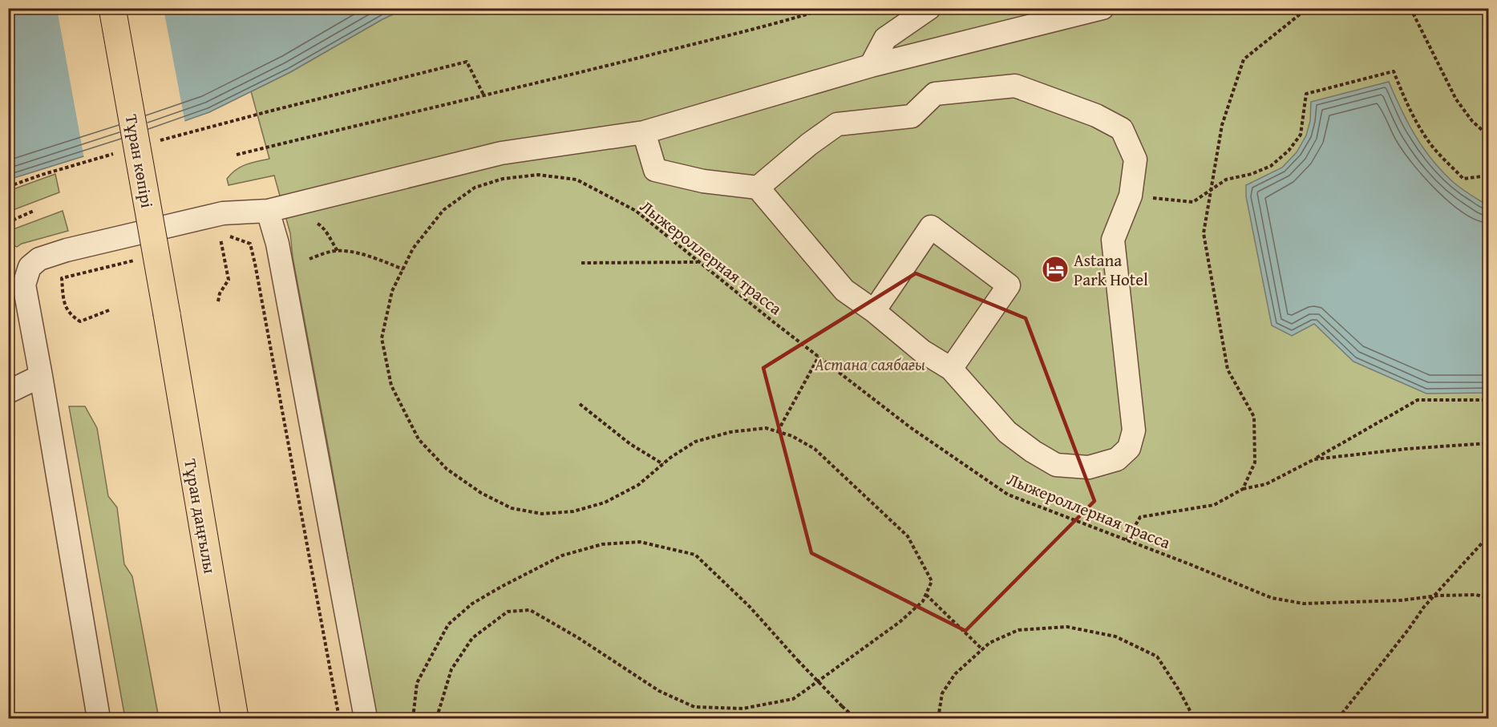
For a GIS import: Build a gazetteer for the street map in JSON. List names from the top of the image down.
{
  "streets": {
    "main road": ["Тұран көпірі", "Тұран даңғылы"],
    "path": ["Лыжероллерная трасса"]
  },
  "crossings": [
    ["Тұран көпірі", "Тұран даңғылы"]
  ],
  "parks": ["Астана саябағы"],
  "places": {
    "hotel": ["Astana Park Hotel"]
  }
}
